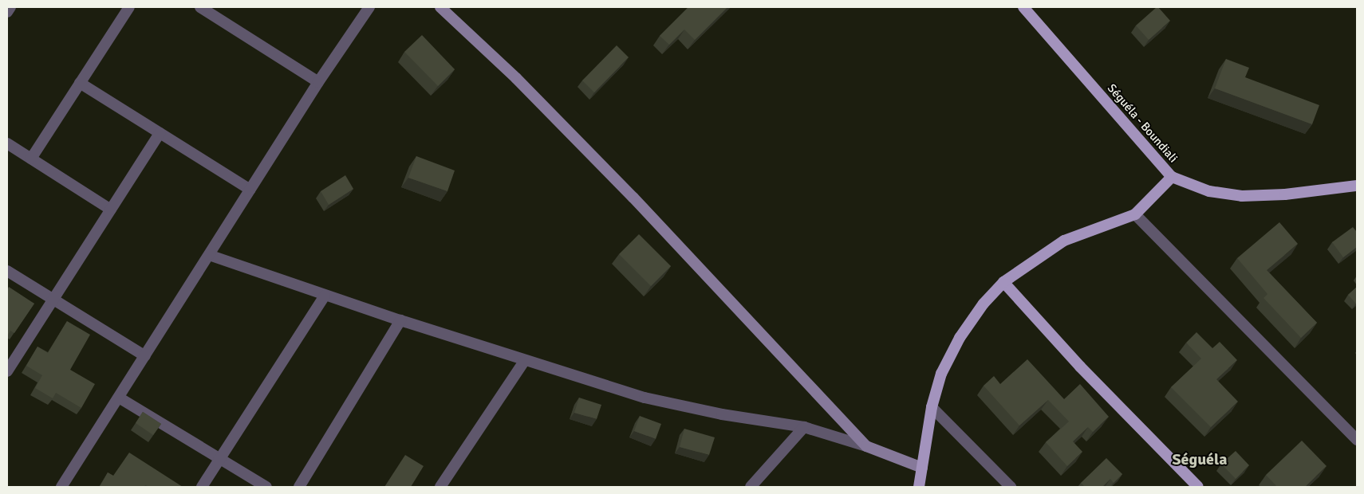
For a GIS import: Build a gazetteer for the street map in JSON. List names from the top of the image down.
{
  "streets": {
    "main road": ["Séguéla - Boundiali"]
  },
  "districts": ["Séguéla"]
}
